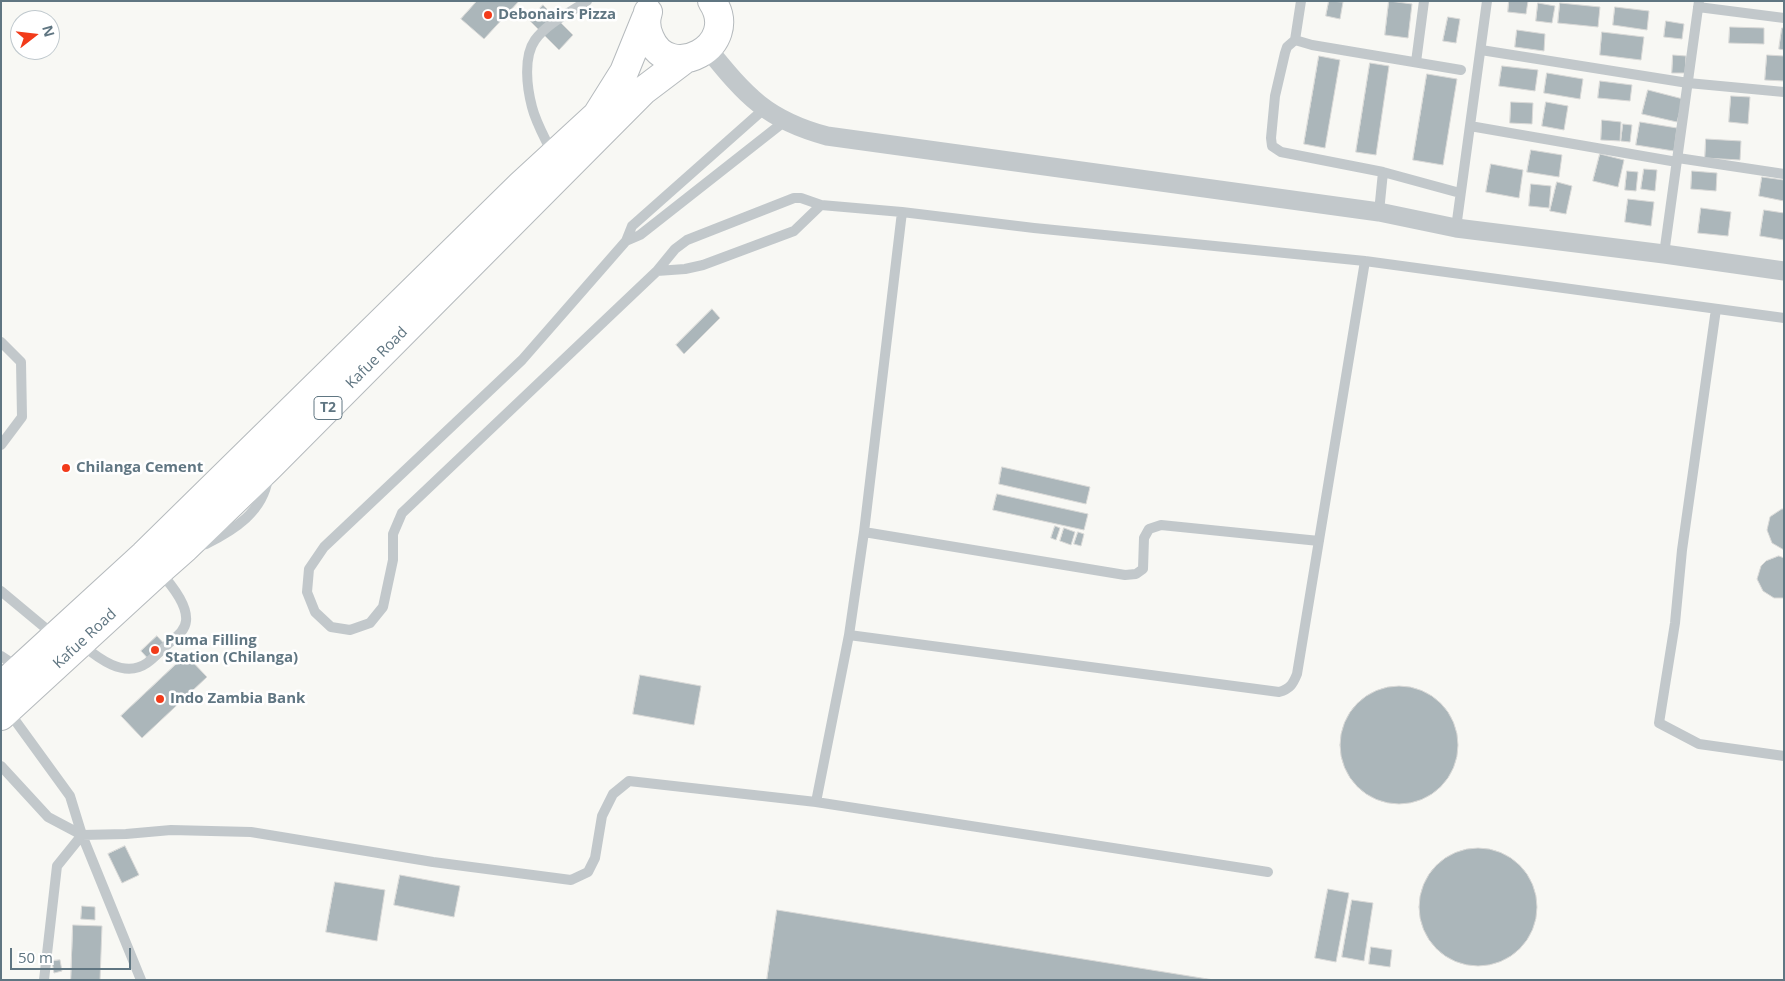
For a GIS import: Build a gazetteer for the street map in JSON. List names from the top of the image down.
{
  "streets": {
    "highway": ["Kafue Road", "T2"]
  },
  "places": [
    "Debonairs Pizza",
    "Chilanga Cement",
    "Puma Filling Station (Chilanga)",
    "Indo Zambia Bank"
  ],
  "scale_bar": "50 m",
  "north": "right"
}
